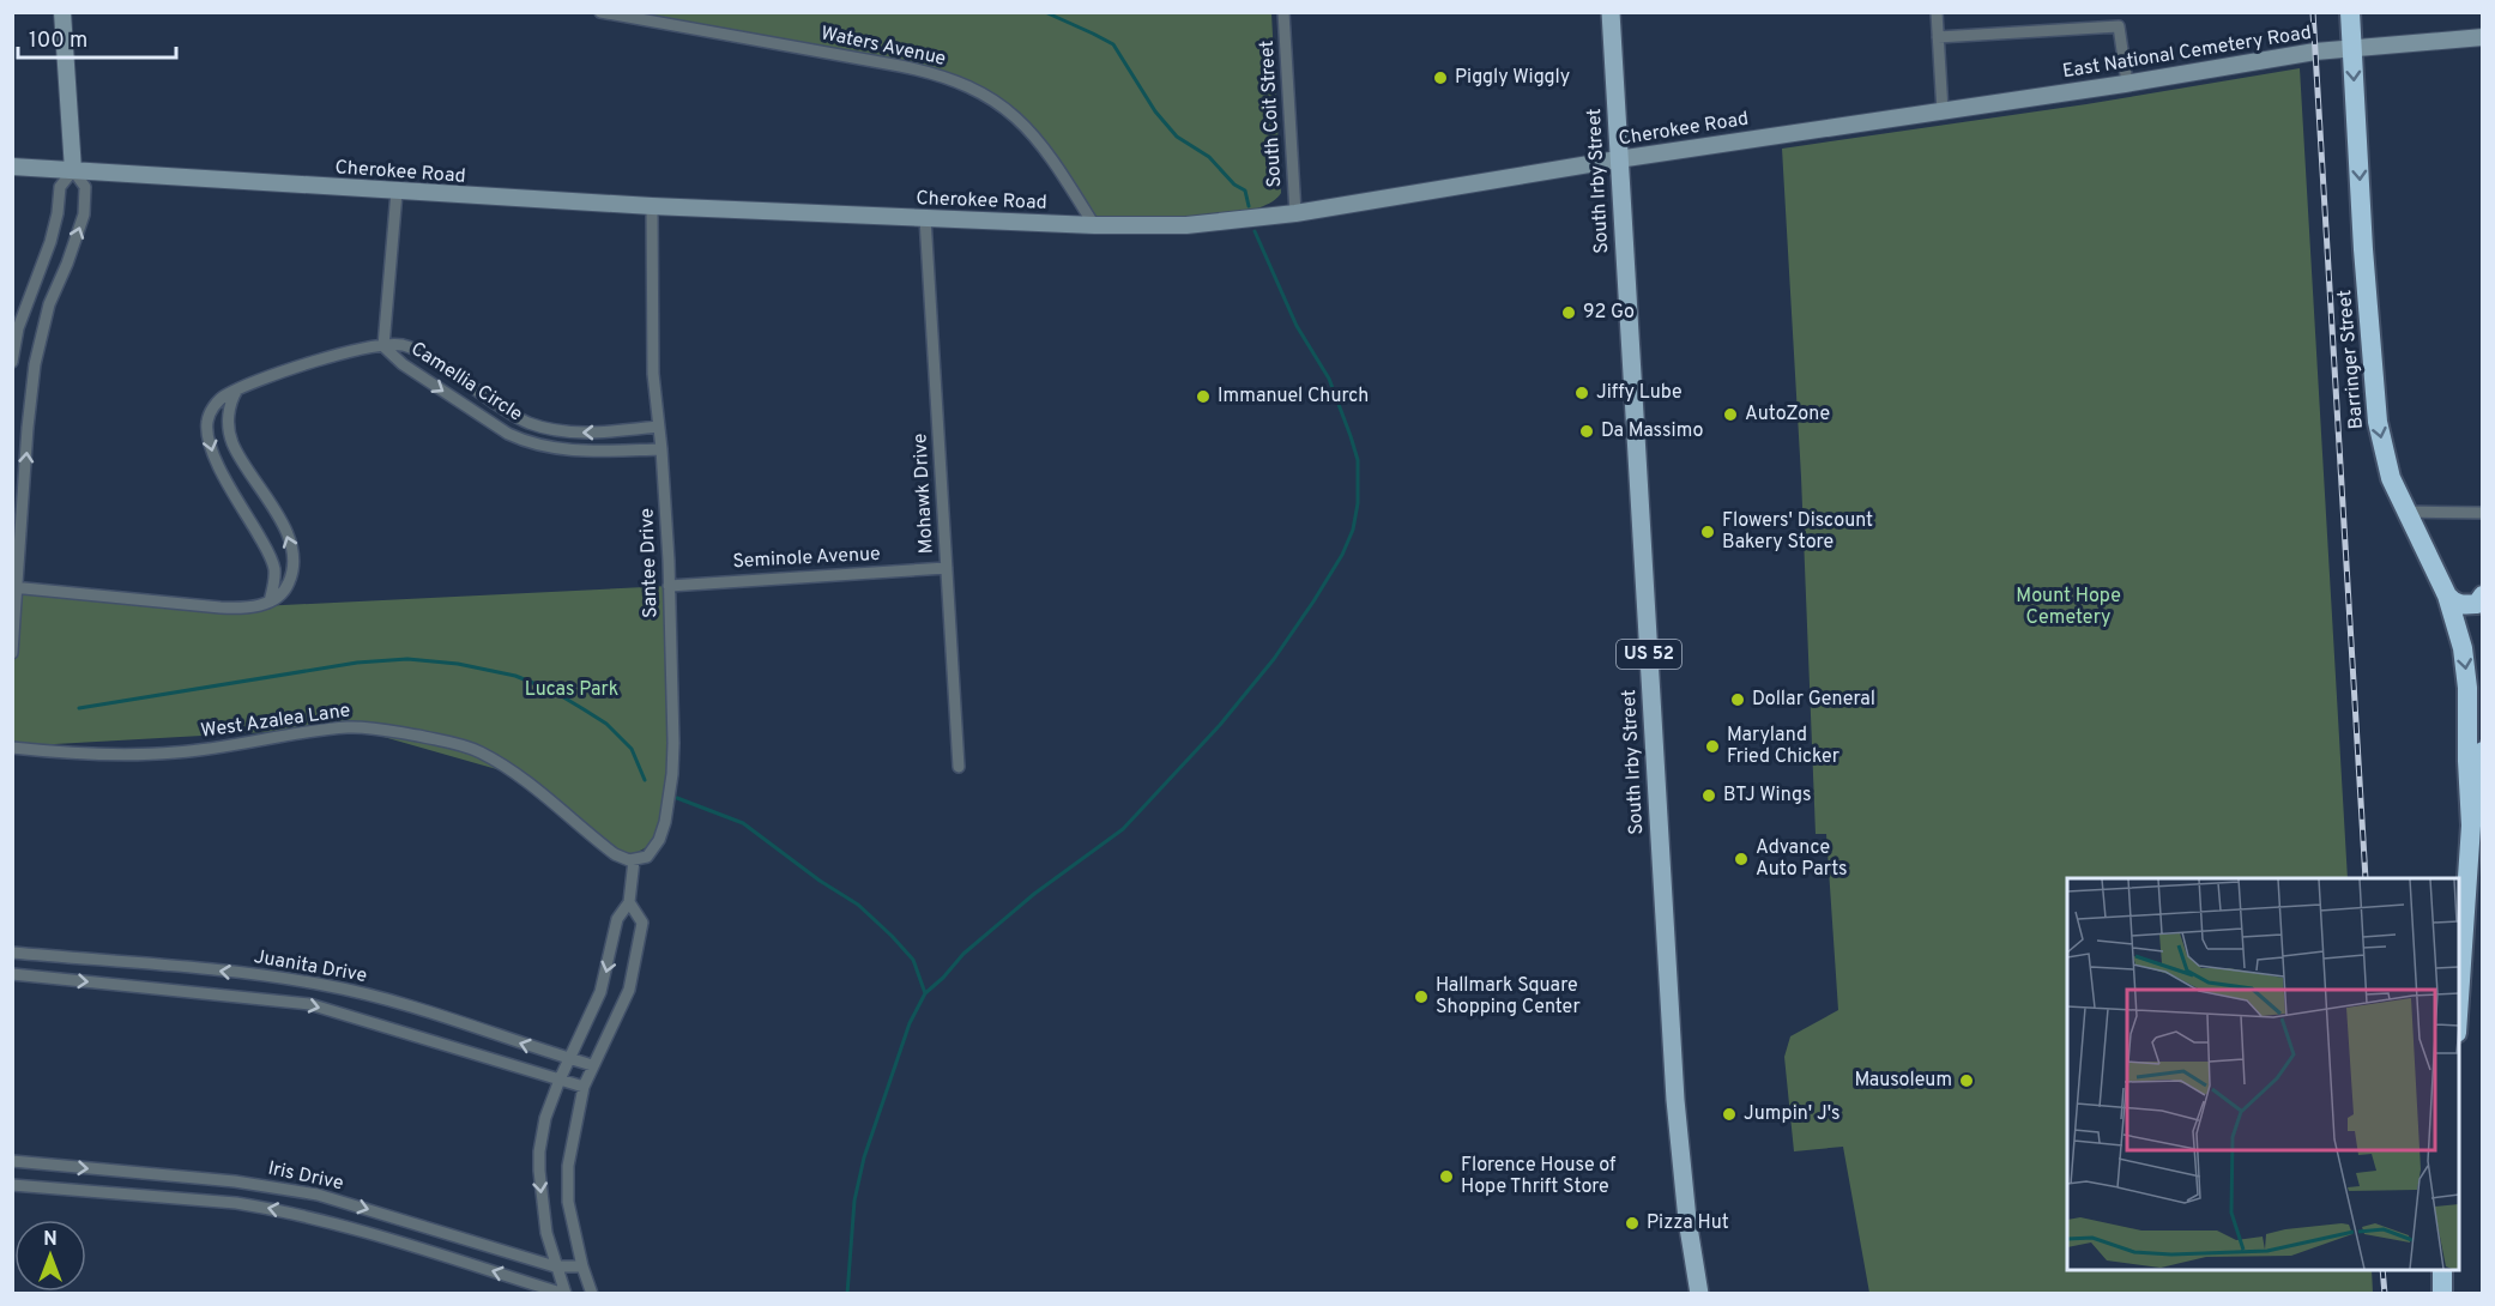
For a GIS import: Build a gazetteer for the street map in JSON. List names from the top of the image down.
{
  "streets": {
    "highway": ["Barringer Street"],
    "main road": ["South Irby Street", "US 52"],
    "street": [
      "Waters Avenue",
      "East National Cemetery Road",
      "South Coit Street",
      "Cherokee Road",
      "Camellia Circle",
      "Mohawk Drive",
      "Seminole Avenue",
      "Santee Drive",
      "West Azalea Lane",
      "Juanita Drive",
      "Iris Drive"
    ]
  },
  "crossings": [
    ["Waters Avenue", "Cherokee Road"],
    ["East National Cemetery Road", "Cherokee Road"],
    ["East National Cemetery Road", "Barringer Street"],
    ["South Coit Street", "Cherokee Road"],
    ["Cherokee Road", "South Irby Street"],
    ["Cherokee Road", "Mohawk Drive"],
    ["Cherokee Road", "Santee Drive"],
    ["Camellia Circle", "Santee Drive"],
    ["Mohawk Drive", "Seminole Avenue"],
    ["Seminole Avenue", "Santee Drive"],
    ["Santee Drive", "West Azalea Lane"]
  ],
  "one_way": ["Barringer Street"],
  "parks": ["Mount Hope Cemetery", "Lucas Park"],
  "places": [
    "Piggly Wiggly",
    "92 Go",
    "Jiffy Lube",
    "Immanuel Church",
    "AutoZone",
    "Da Massimo",
    "Flowers' Discount Bakery Store",
    "Dollar General",
    "Maryland Fried Chicker",
    "BTJ Wings",
    "Advance Auto Parts",
    "Hallmark Square Shopping Center",
    "Mausoleum",
    "Jumpin' J's",
    "Florence House of Hope Thrift Store",
    "Pizza Hut"
  ],
  "scale_bar": "100 m",
  "north": "top"
}
